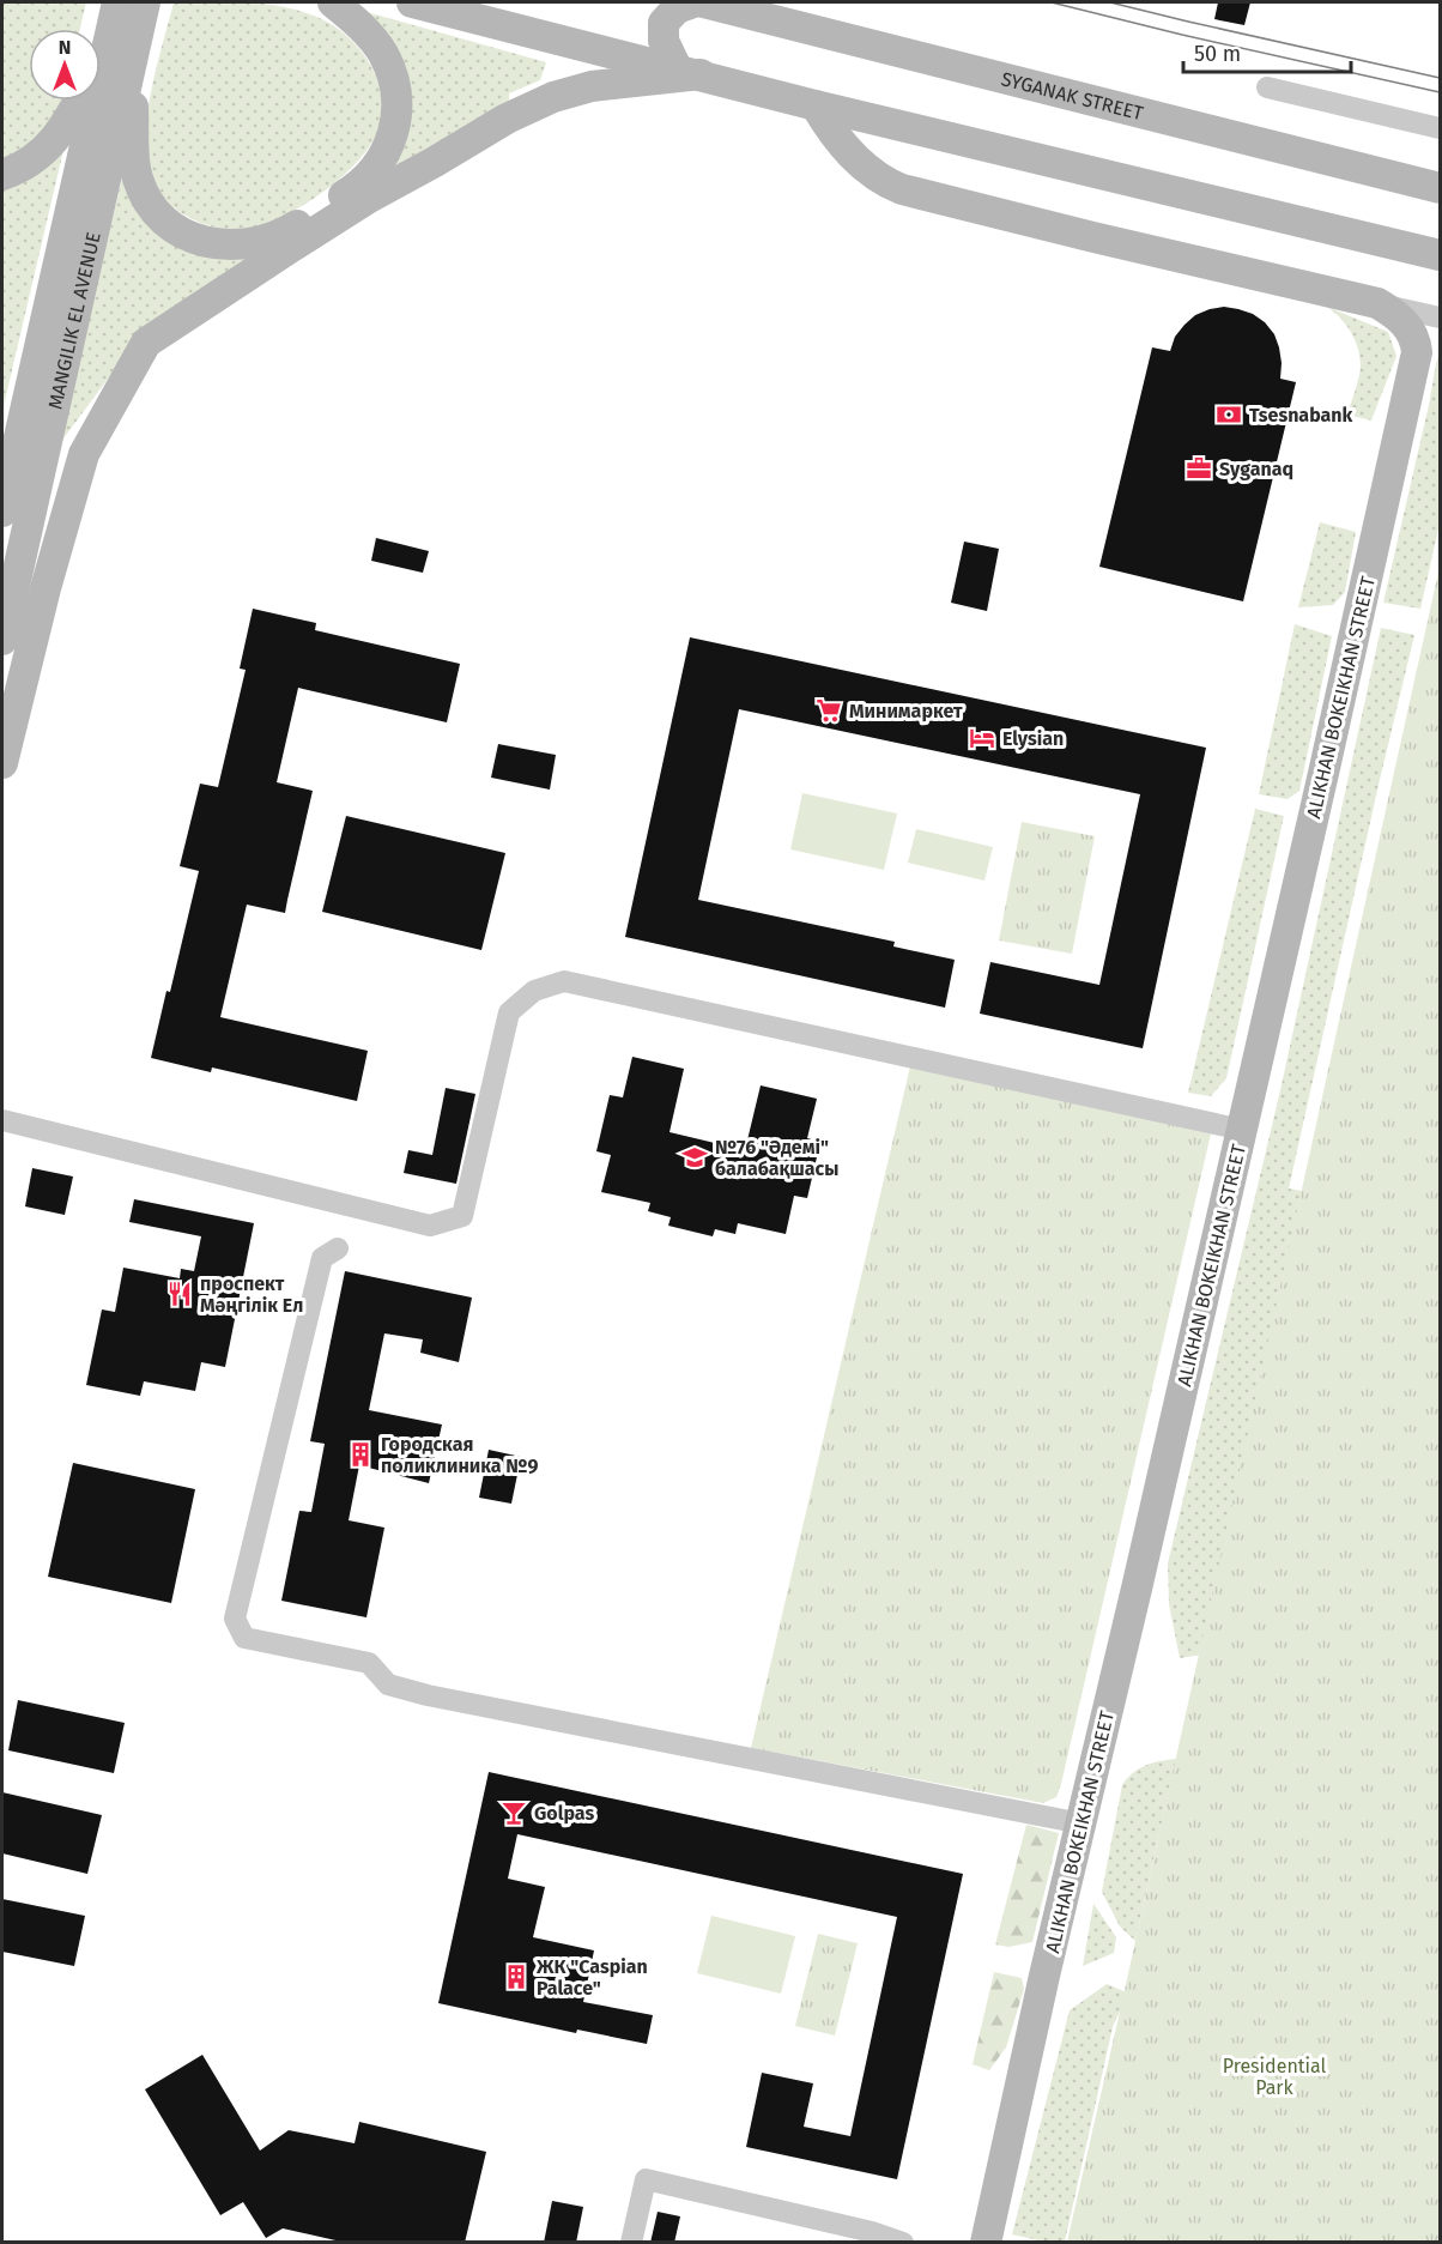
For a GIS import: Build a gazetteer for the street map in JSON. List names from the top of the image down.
{
  "streets": {
    "main road": ["SYGANAK STREET", "MANGILIK EL AVENUE", "ALIKHAN BOKEIKHAN STREET"]
  },
  "parks": ["Presidential Park"],
  "places": {
    "bank": ["Tsesnabank"],
    "office": ["Syganaq"],
    "supermarket": ["Минимаркет"],
    "hotel": ["Elysian"],
    "school or university": ["№76 \"Әдемі\" балабақшасы"],
    "restaurant": ["проспект Мәңгілік Ел"],
    "building": ["Городская поликлиника №9", "ЖК \"Caspian Palace\""],
    "bar": ["Golpas"]
  },
  "scale_bar": "50 m",
  "north": "top"
}
